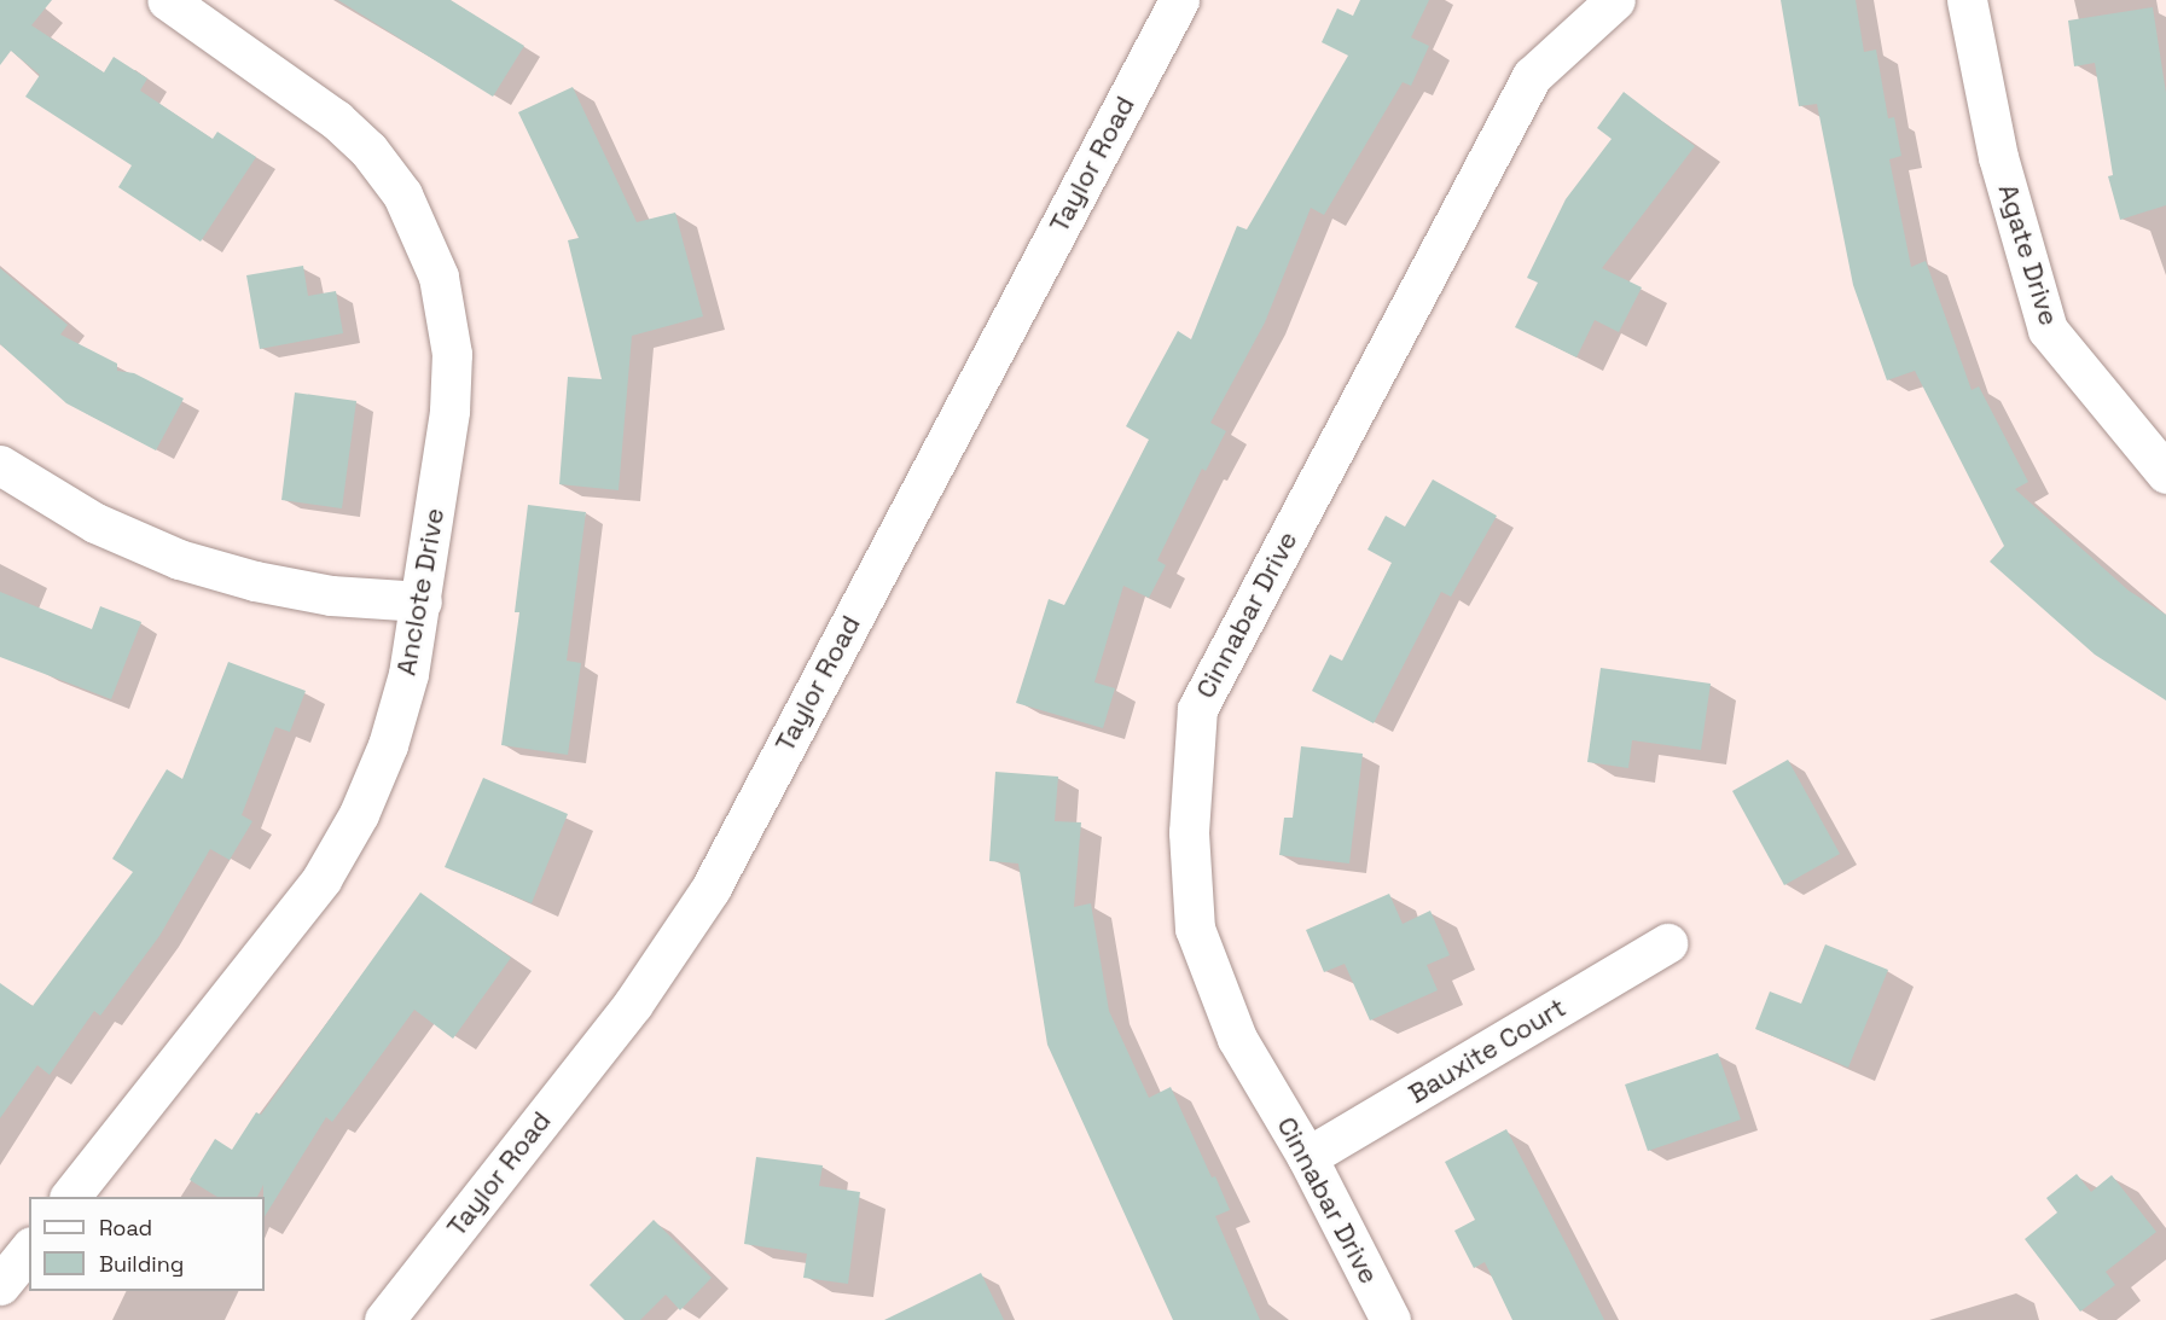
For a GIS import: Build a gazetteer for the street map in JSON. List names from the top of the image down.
{
  "streets": {
    "street": [
      "Taylor Road",
      "Agate Drive",
      "Anclote Drive",
      "Cinnabar Drive",
      "Bauxite Court"
    ]
  },
  "crossings": [
    ["Cinnabar Drive", "Bauxite Court"]
  ],
  "legend": ["Road", "Building"]
}
